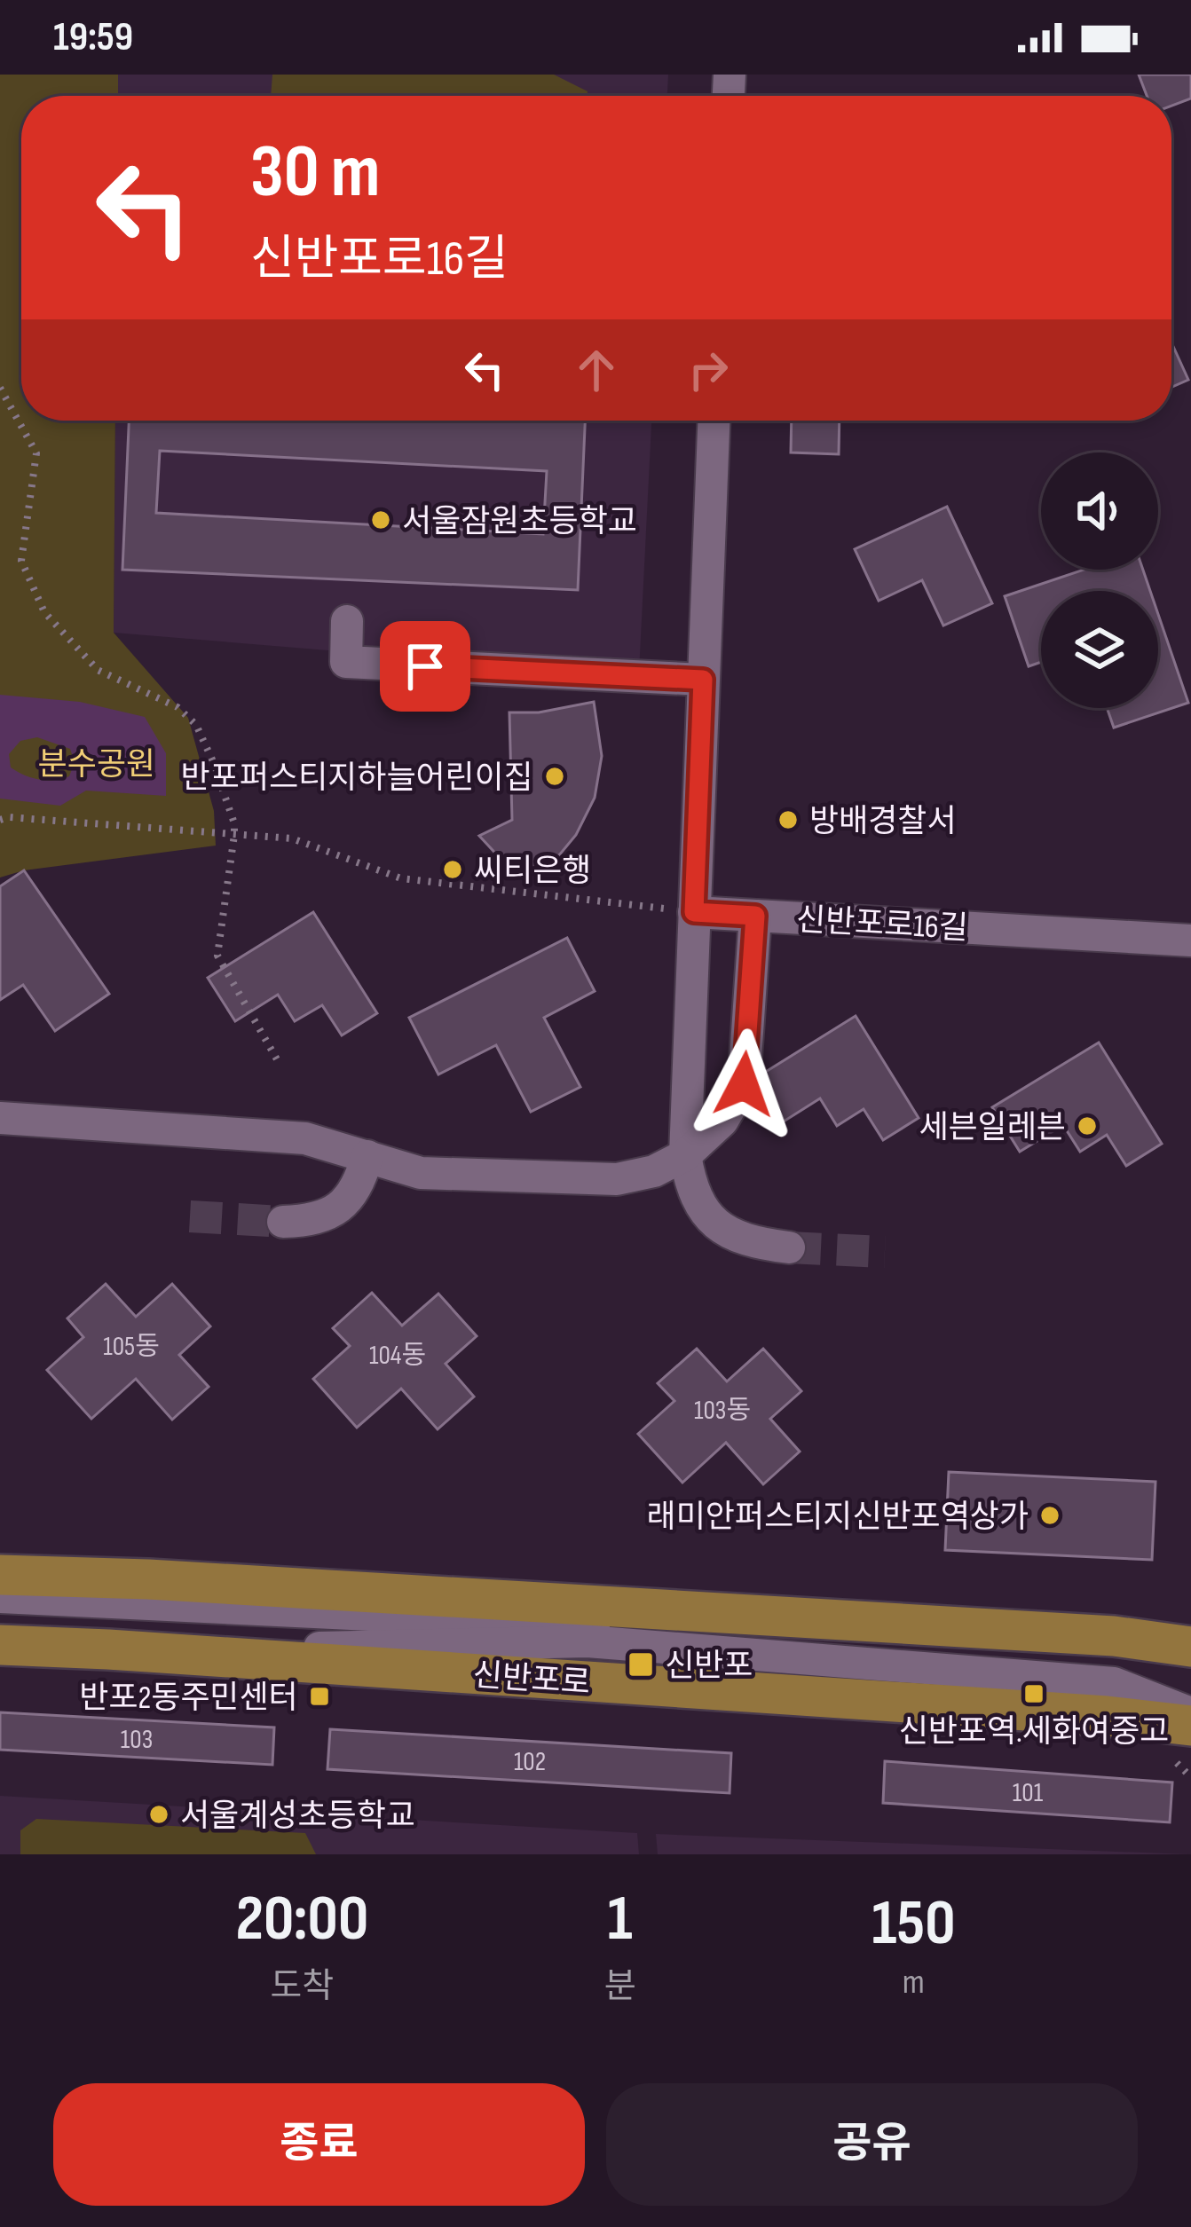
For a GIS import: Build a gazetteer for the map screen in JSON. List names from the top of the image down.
{
  "streets": {
    "main road": ["신반포로"],
    "street": ["신반포로16길"]
  },
  "parks": ["분수공원"],
  "places": {
    "other": [
      "서울잠원초등학교",
      "반포퍼스티지하늘어린이집",
      "방배경찰서",
      "씨티은행",
      "세븐일레븐",
      "래미안퍼스티지신반포역상가",
      "서울계성초등학교"
    ],
    "transit": ["신반포", "신반포역.세화여중고", "반포2동주민센터"]
  },
  "house_numbers": [
    "105동",
    "104동",
    "103동",
    "103",
    "102",
    "101"
  ],
  "page": {
    "status": "19:59",
    "turn": ["30 m", "신반포로16길"],
    "eta": [
      "20:00",
      "도착",
      "1",
      "분",
      "150",
      "m"
    ],
    "buttons": ["종료", "공유"]
  }
}
